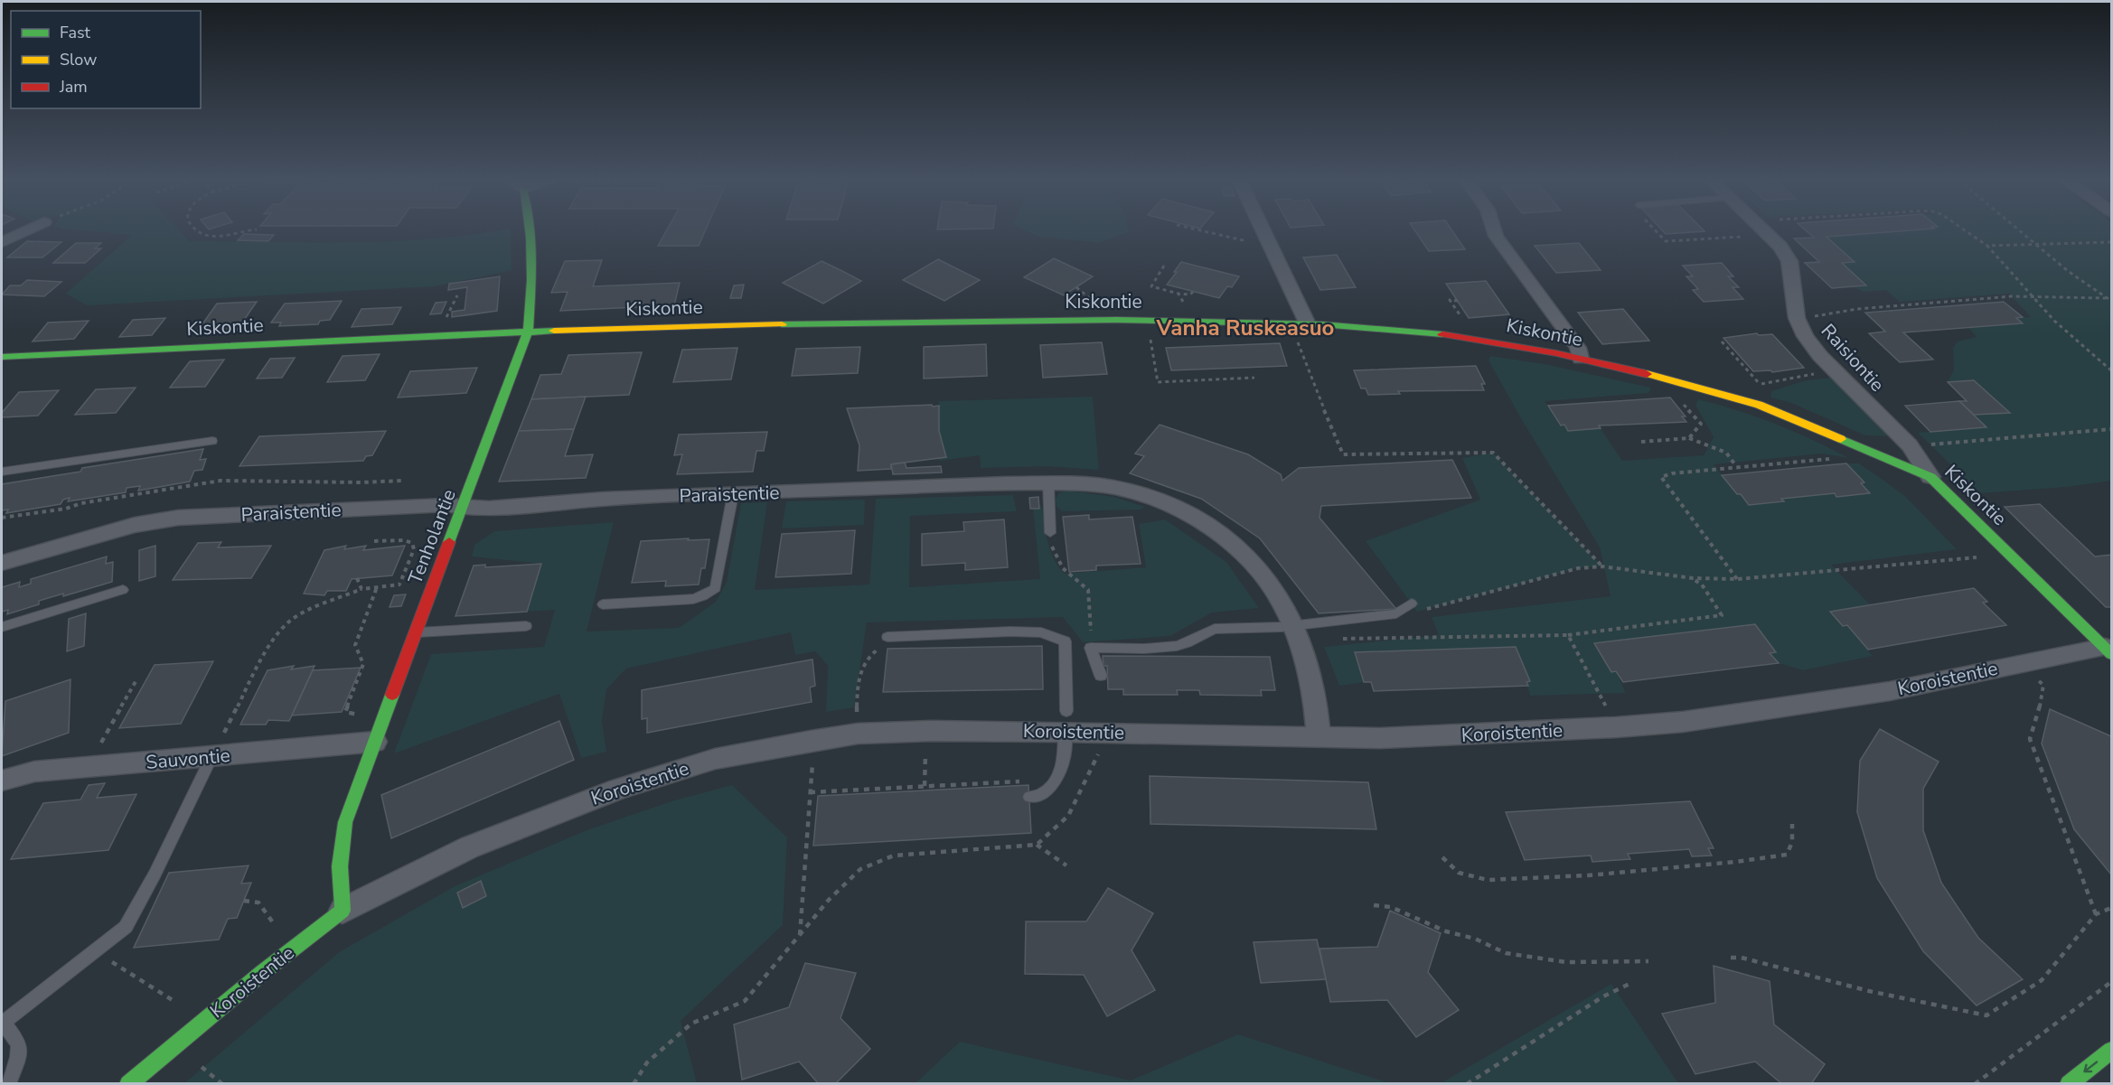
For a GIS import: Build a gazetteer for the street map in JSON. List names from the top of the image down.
{
  "streets": {
    "street": [
      "Kiskontie",
      "Raisiontie",
      "Paraistentie",
      "Tenholantie",
      "Koroistentie",
      "Sauvontie"
    ]
  },
  "crossings": [
    ["Kiskontie", "Raisiontie"],
    ["Kiskontie", "Tenholantie"],
    ["Kiskontie", "Koroistentie"],
    ["Paraistentie", "Tenholantie"],
    ["Paraistentie", "Koroistentie"],
    ["Tenholantie", "Koroistentie"],
    ["Tenholantie", "Sauvontie"]
  ],
  "districts": ["Vanha Ruskeasuo"],
  "legend": ["Fast", "Slow", "Jam"]
}
